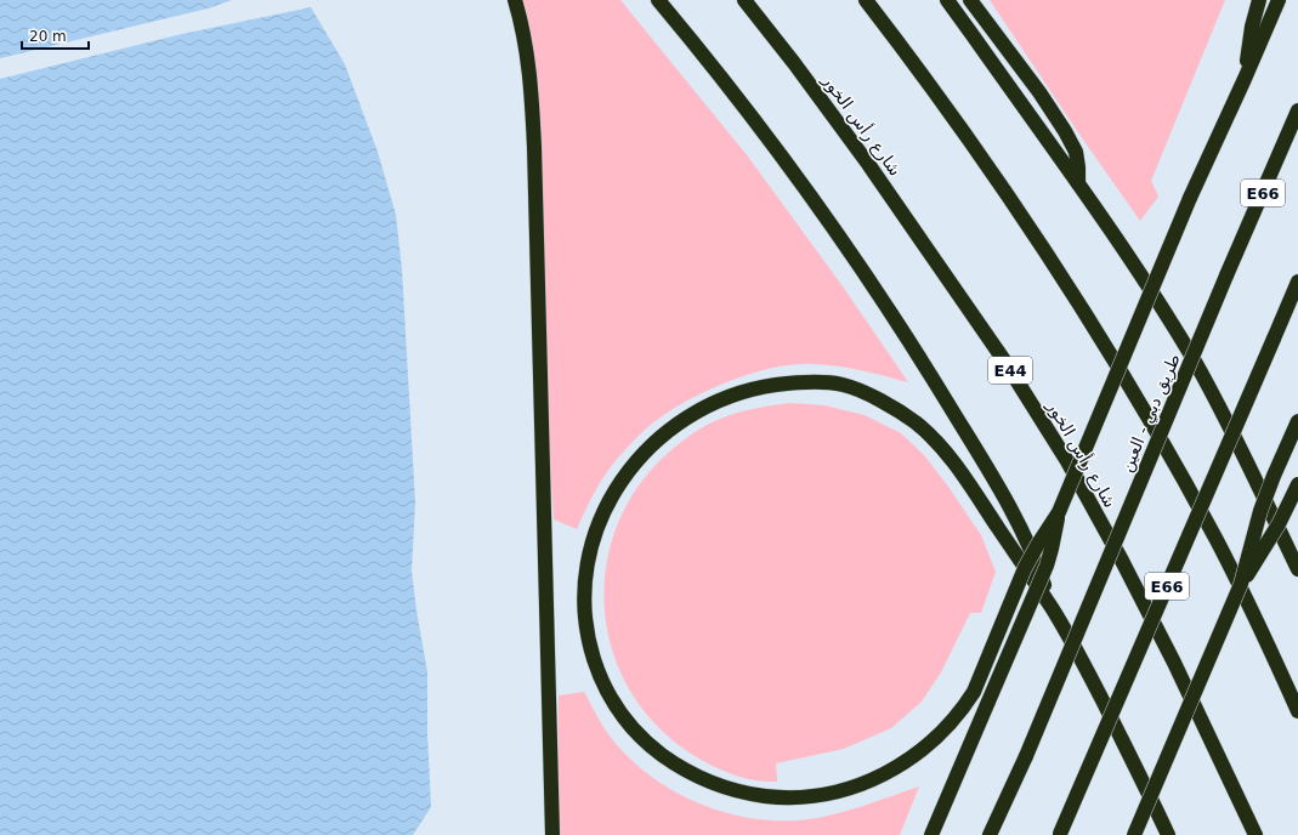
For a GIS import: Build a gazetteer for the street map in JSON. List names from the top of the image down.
{
  "streets": {
    "highway": [
      "شارع رأس الخور",
      "E66",
      "E44",
      "طريق دبي - العين"
    ]
  },
  "scale_bar": "20 m"
}
